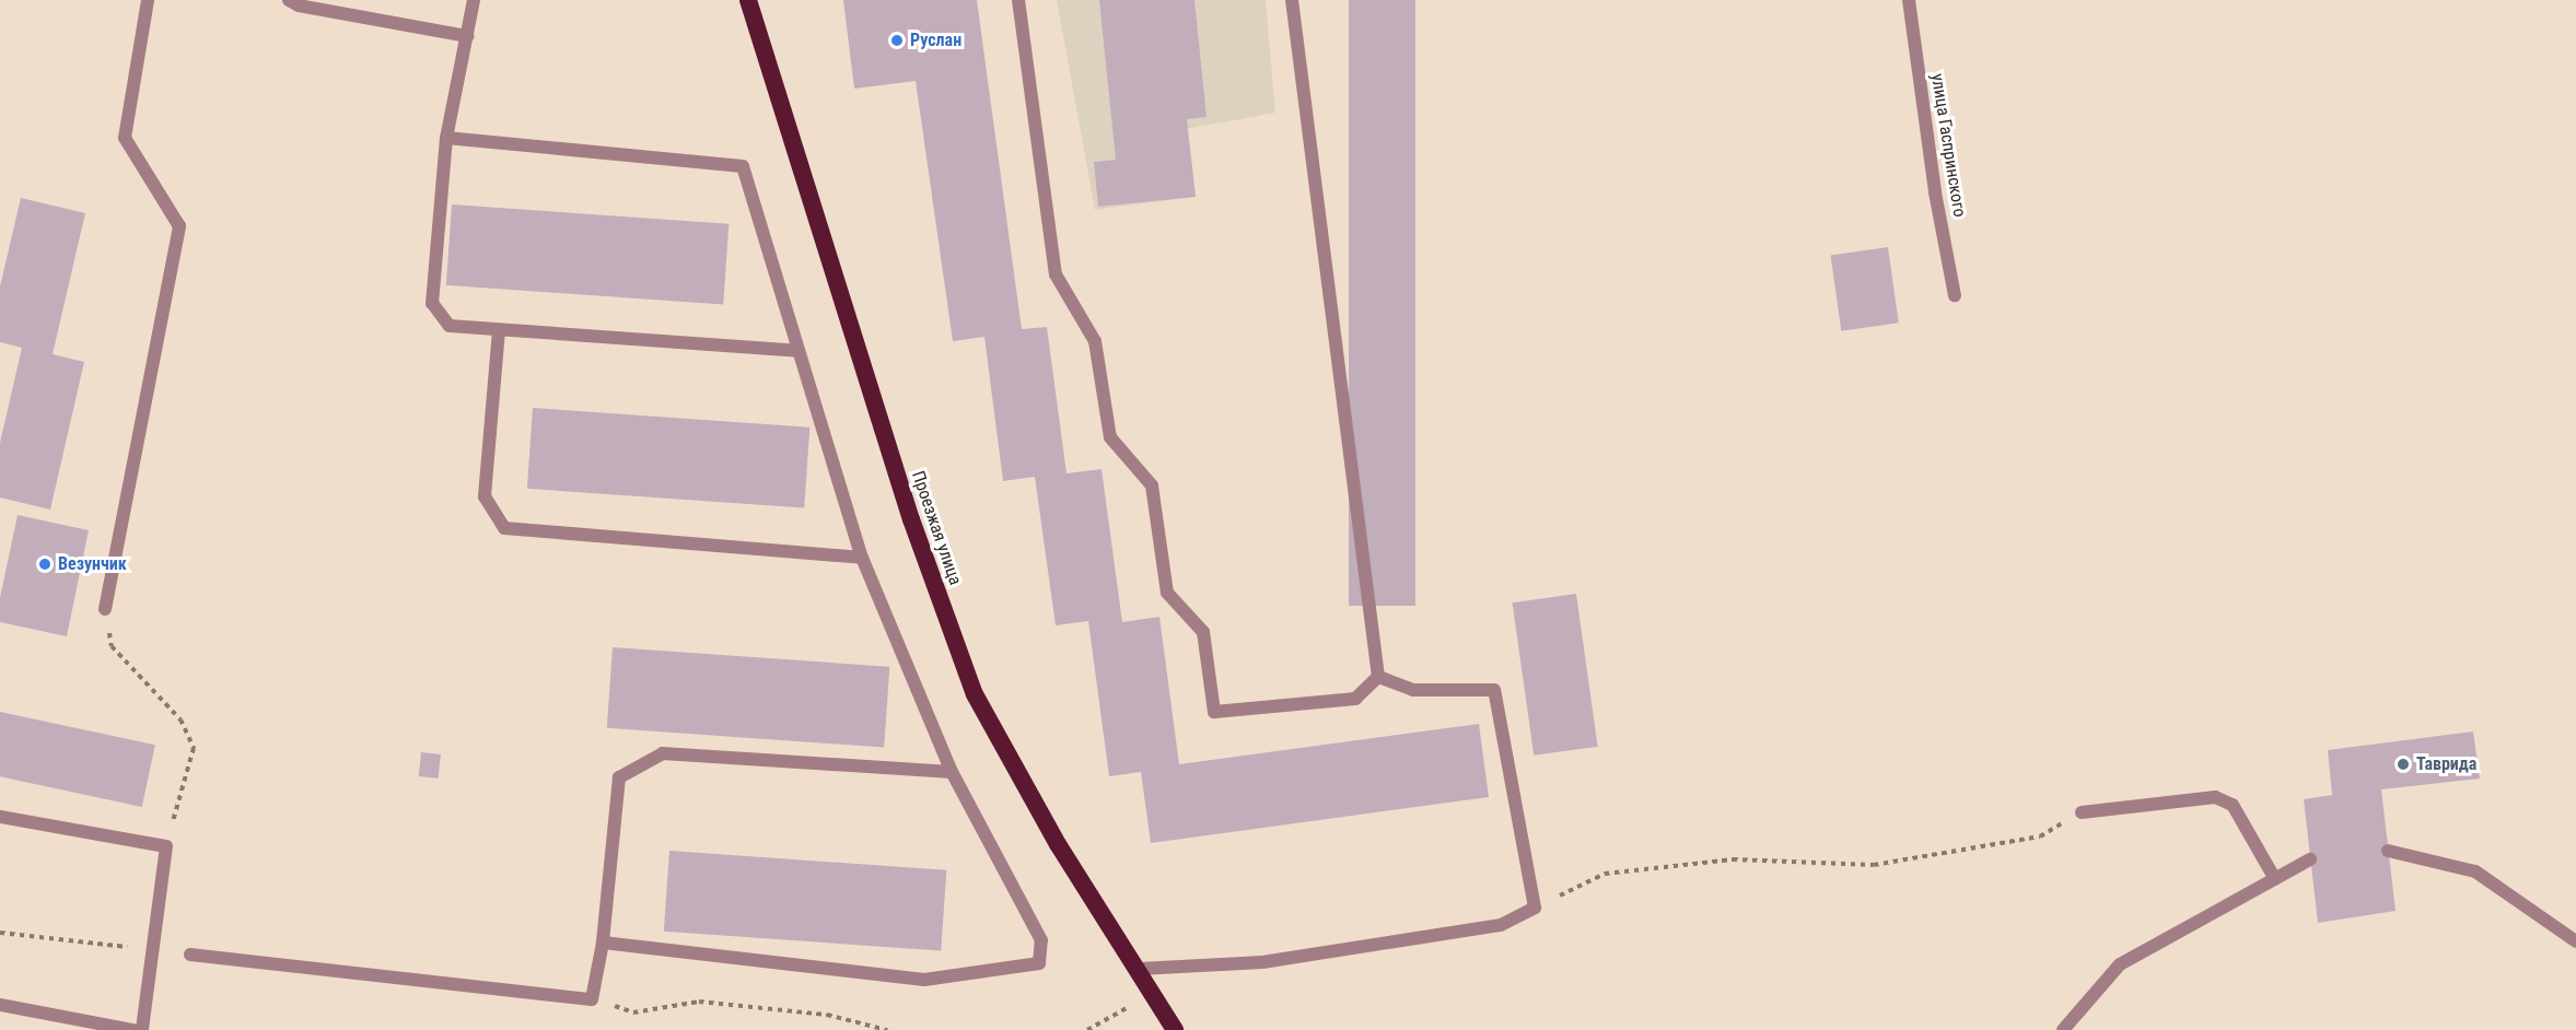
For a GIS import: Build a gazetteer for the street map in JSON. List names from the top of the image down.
{
  "streets": {
    "highway": ["Проезжая улица"],
    "street": ["улица Гаспринского"]
  },
  "places": ["Руслан", "Везунчик", "Таврида"]
}
